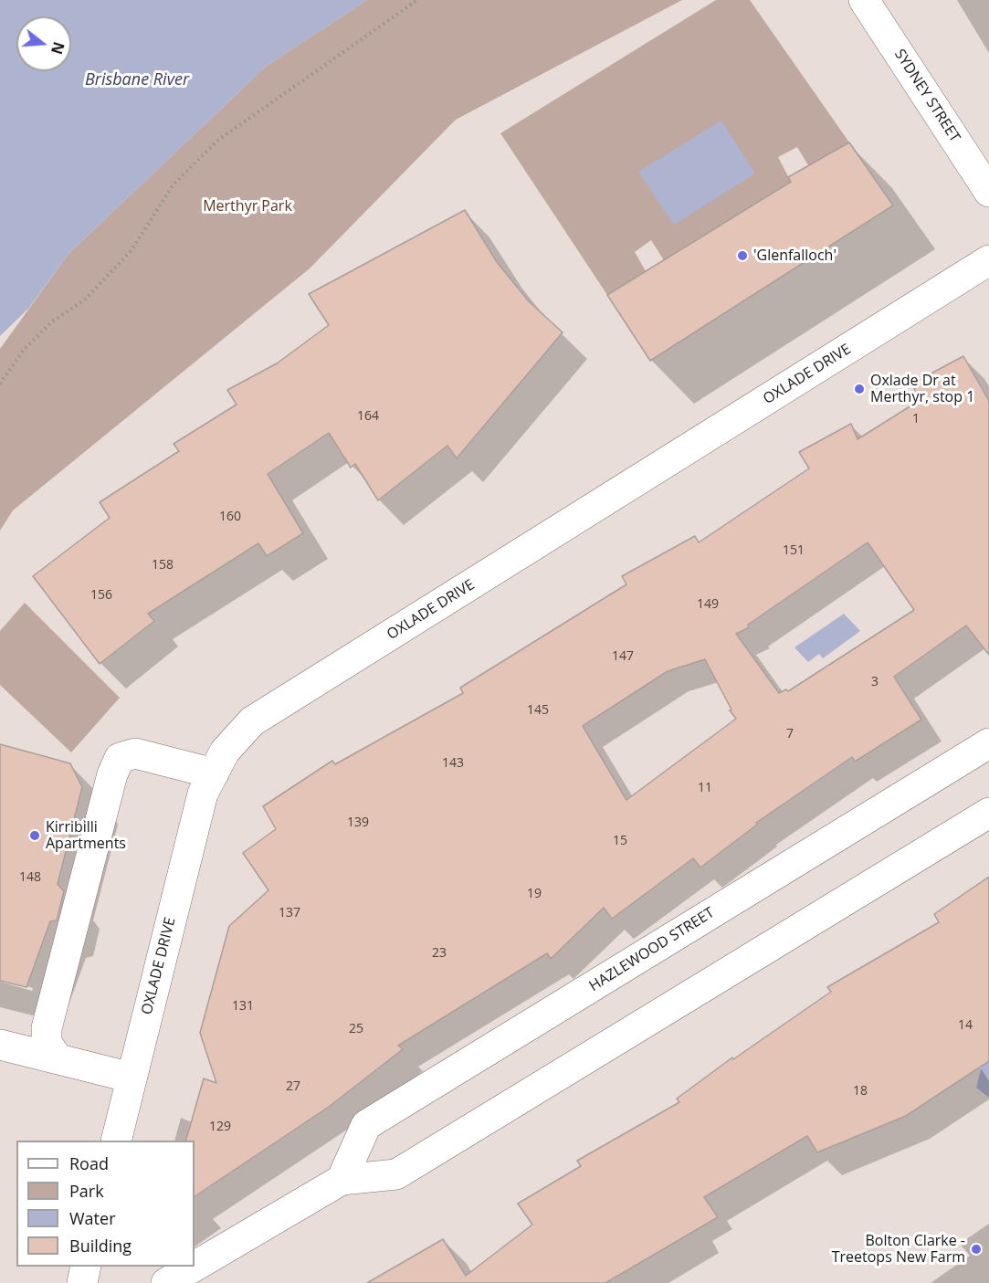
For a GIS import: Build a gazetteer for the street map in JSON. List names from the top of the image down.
{
  "streets": {
    "street": ["SYDNEY STREET", "OXLADE DRIVE", "HAZLEWOOD STREET"]
  },
  "water": ["Brisbane River"],
  "parks": ["Merthyr Park"],
  "places": [
    "'Glenfalloch'",
    "Oxlade Dr at Merthyr, stop 1",
    "Kirribilli Apartments",
    "Bolton Clarke - Treetops New Farm"
  ],
  "house_numbers": [
    "164",
    "1",
    "160",
    "151",
    "158",
    "156",
    "149",
    "147",
    "3",
    "145",
    "7",
    "143",
    "11",
    "139",
    "15",
    "148",
    "19",
    "137",
    "23",
    "131",
    "14",
    "25",
    "27",
    "18",
    "129"
  ],
  "legend": [
    "Road",
    "Park",
    "Water",
    "Building"
  ],
  "north": "right"
}
